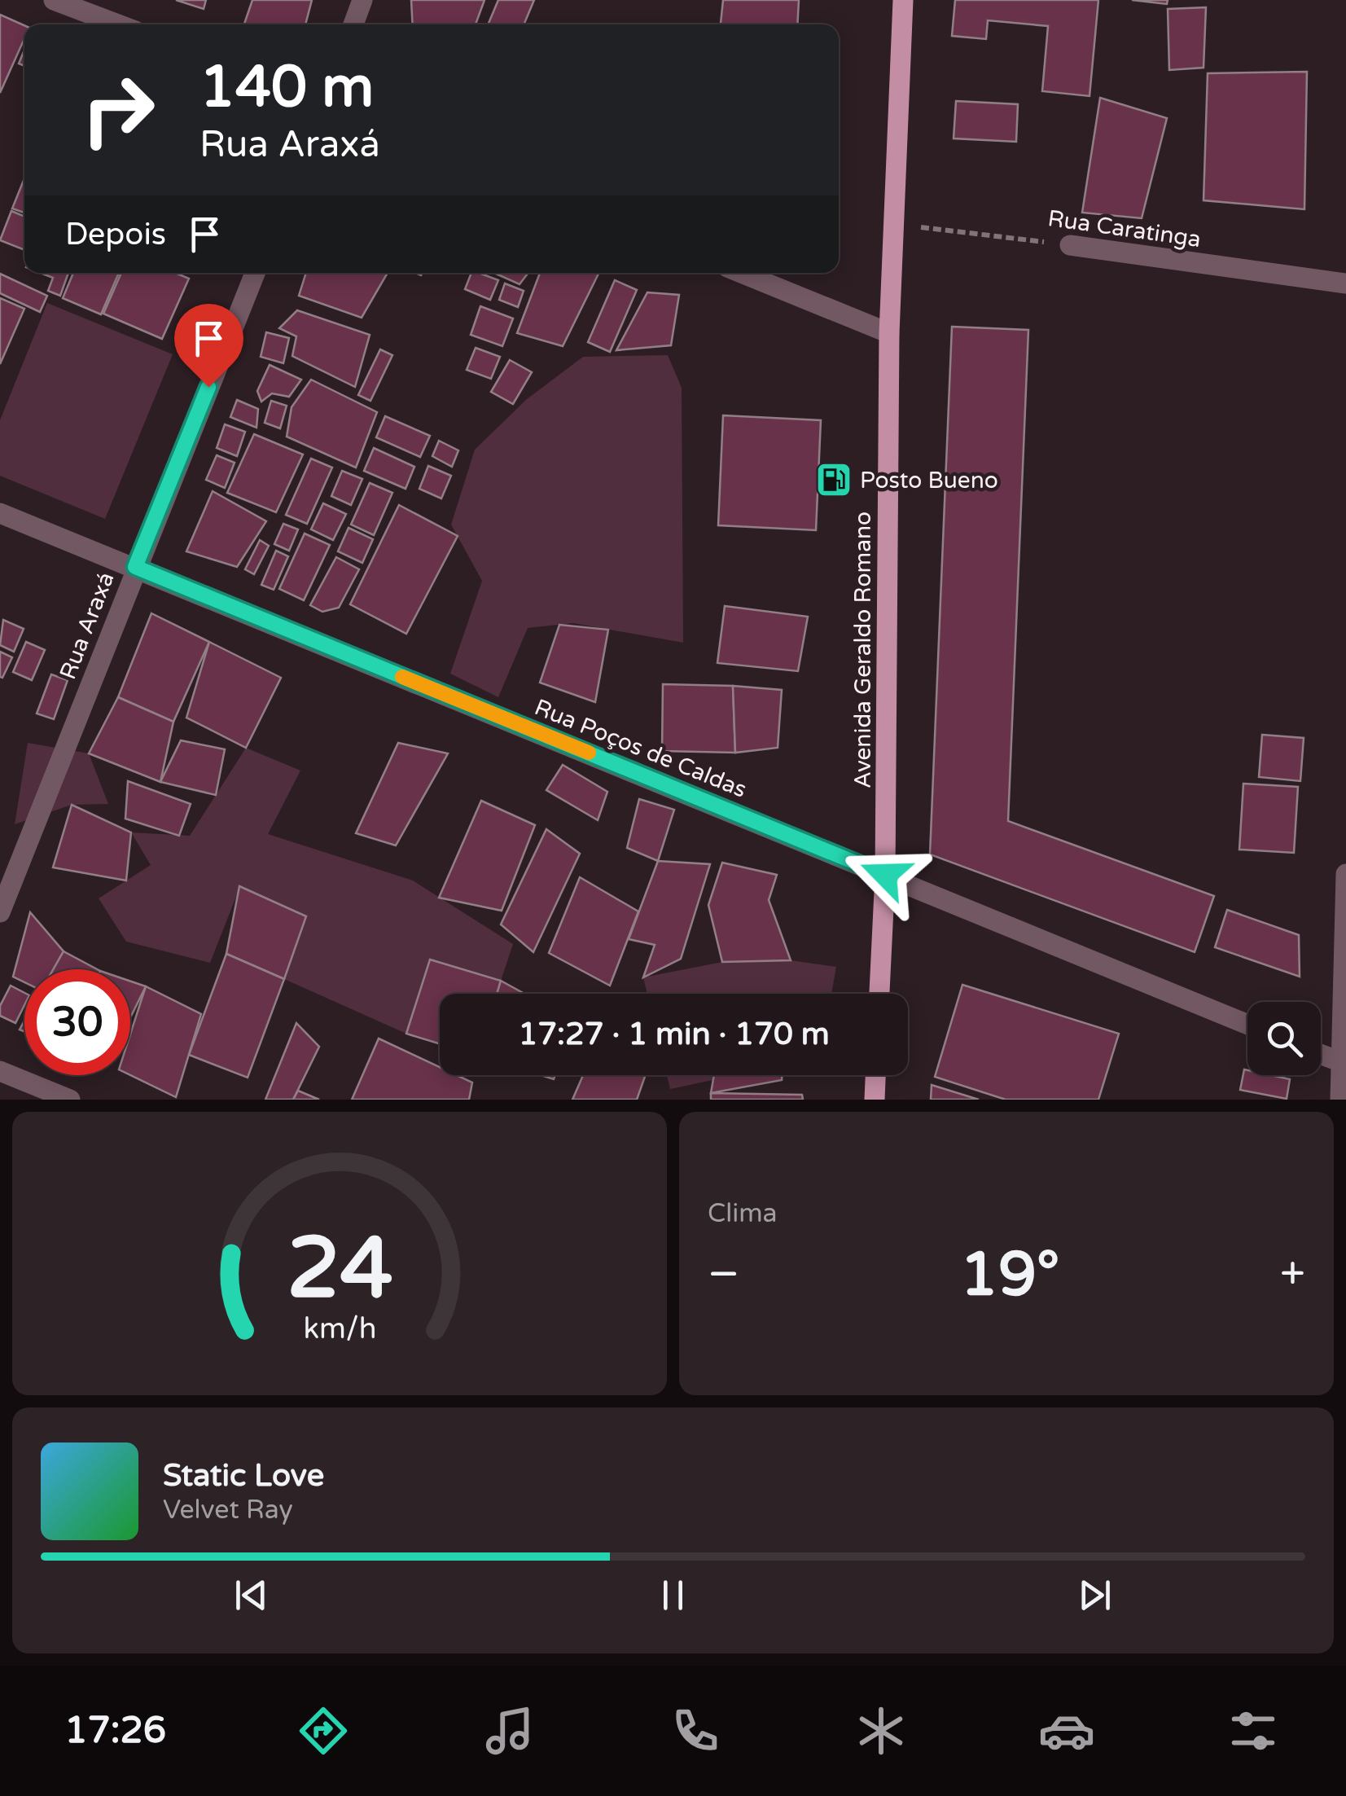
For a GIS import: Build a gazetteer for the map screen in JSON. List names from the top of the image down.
{
  "streets": {
    "main road": ["Avenida Geraldo Romano"],
    "street": ["Rua Caratinga", "Rua Araxá", "Rua Poços de Caldas"]
  },
  "crossings": [
    ["Rua Caratinga", "Avenida Geraldo Romano"],
    ["Rua Araxá", "Rua Poços de Caldas"],
    ["Avenida Geraldo Romano", "Rua Poços de Caldas"]
  ],
  "places": {
    "fuel station": ["Posto Bueno"]
  },
  "page": {
    "turn": ["140 m", "Rua Araxá"],
    "then": "Depois",
    "limit": "30",
    "trip": "17:27 · 1 min · 170 m",
    "tile": "Clima",
    "heat": ["−", "19°", "+"],
    "song": ["Static Love", "Velvet Ray"],
    "tabs": "17:26",
    "gauge": ["24", "km/h"]
  }
}
